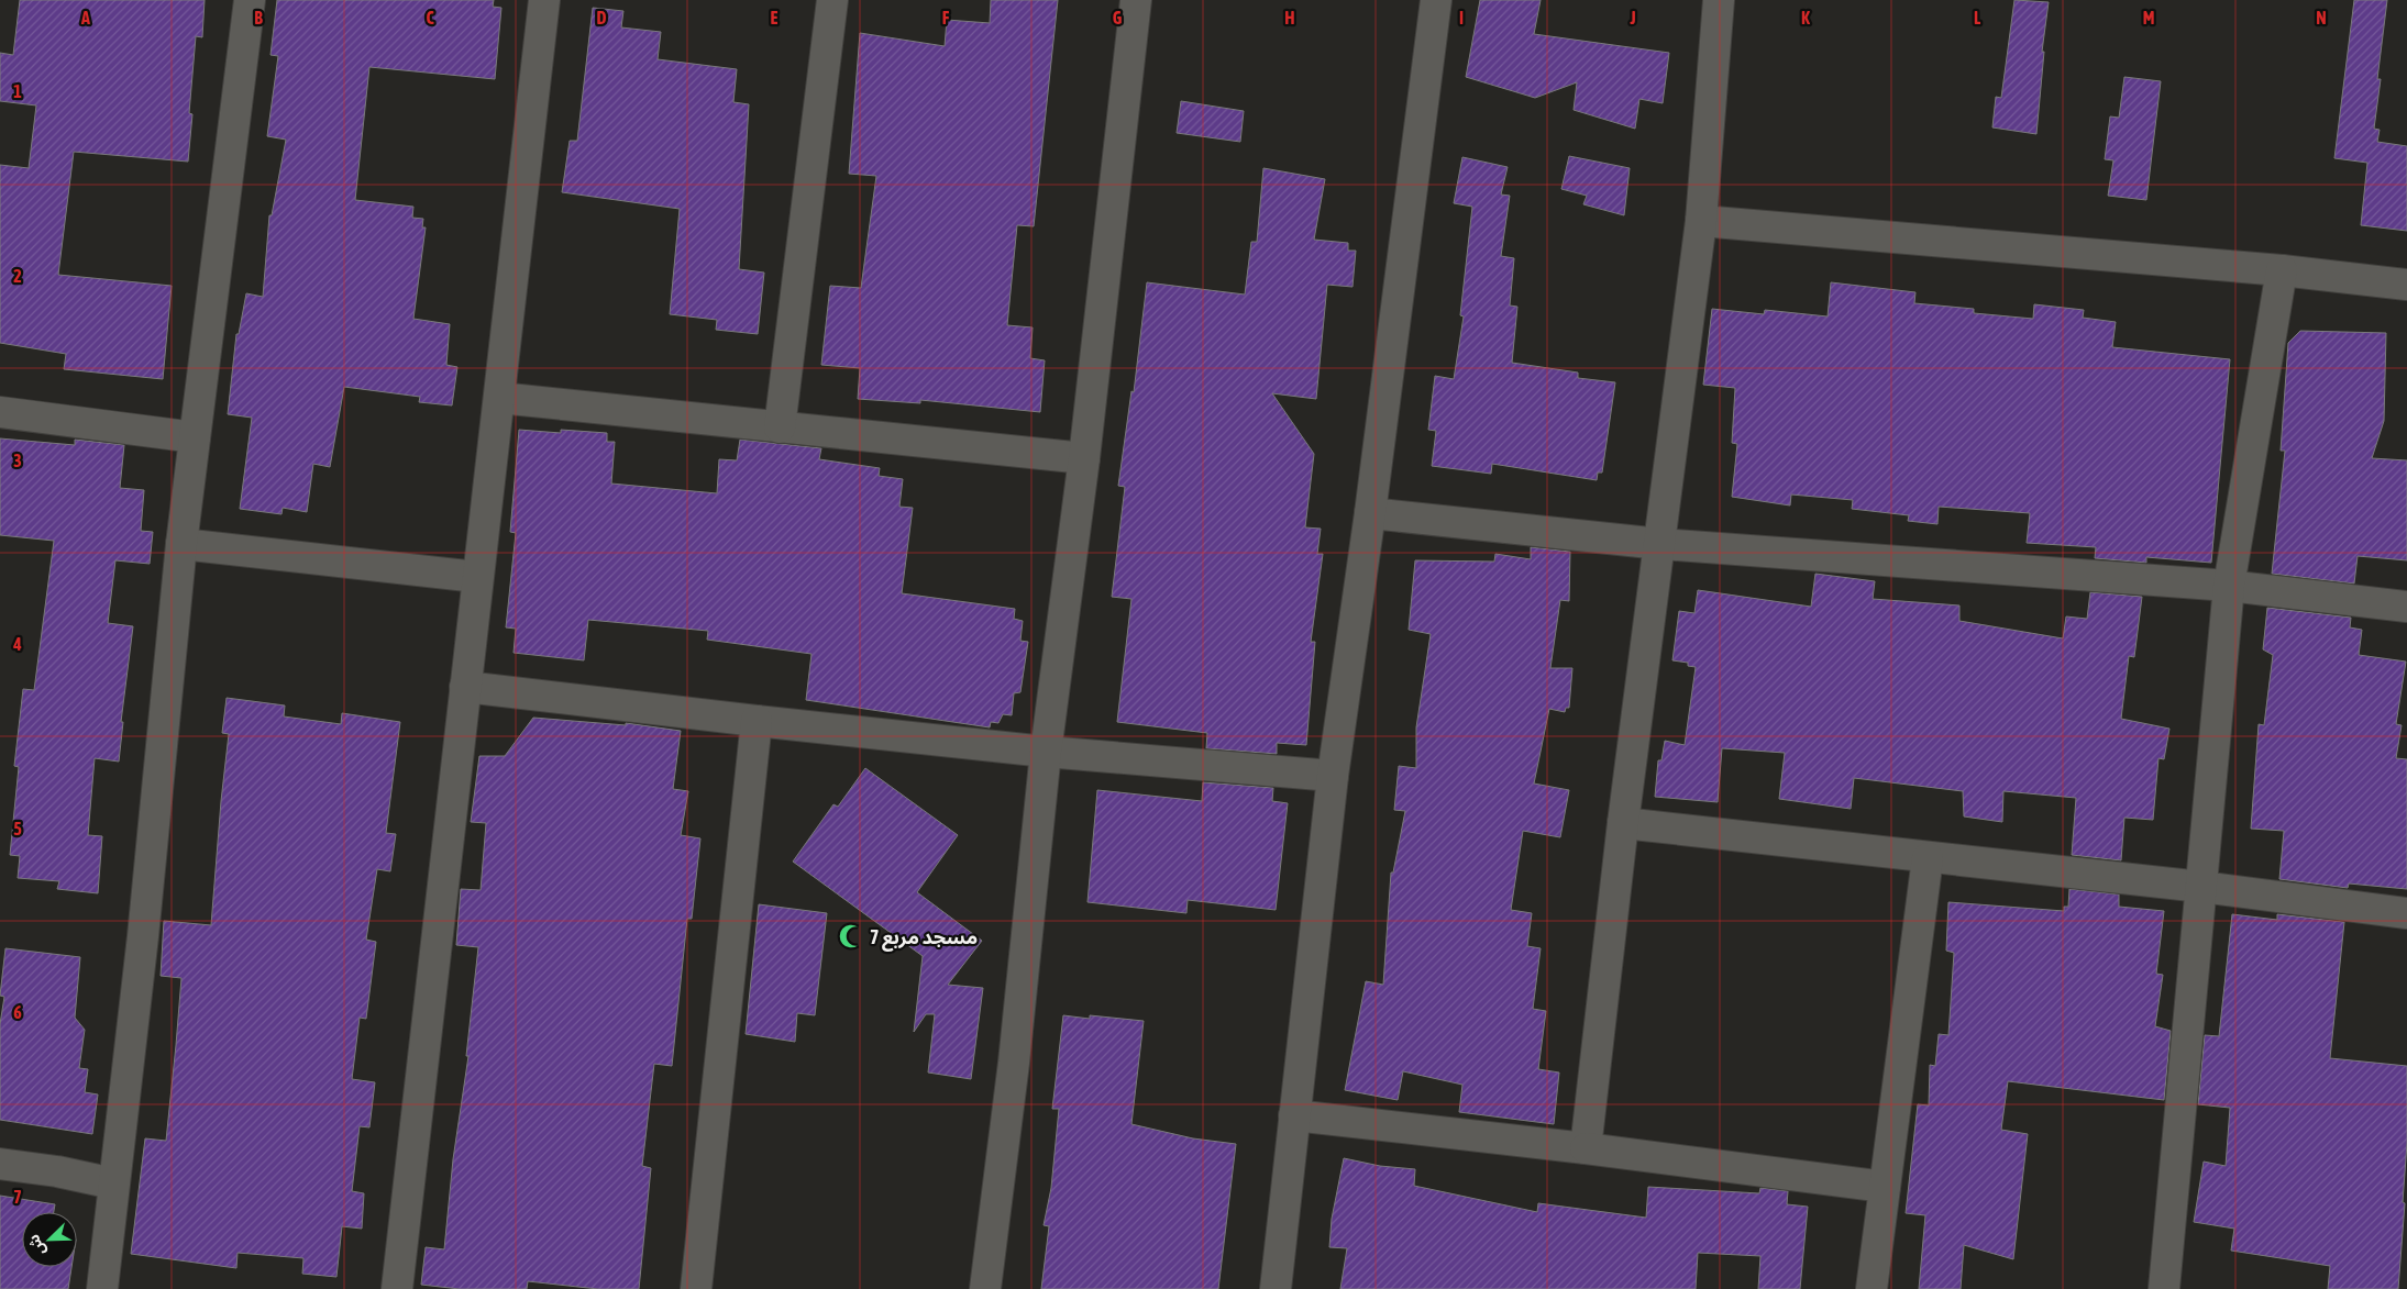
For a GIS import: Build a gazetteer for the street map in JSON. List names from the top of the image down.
{
  "places": {
    "mosque": ["مسجد مربع 7"]
  },
  "north": "bottom left",
  "grid": {
    "columns": [
      "A",
      "B",
      "C",
      "D",
      "E",
      "F",
      "G",
      "H",
      "I",
      "J",
      "K",
      "L",
      "M",
      "N"
    ],
    "rows": [
      "1",
      "2",
      "3",
      "4",
      "5",
      "6",
      "7"
    ]
  }
}
